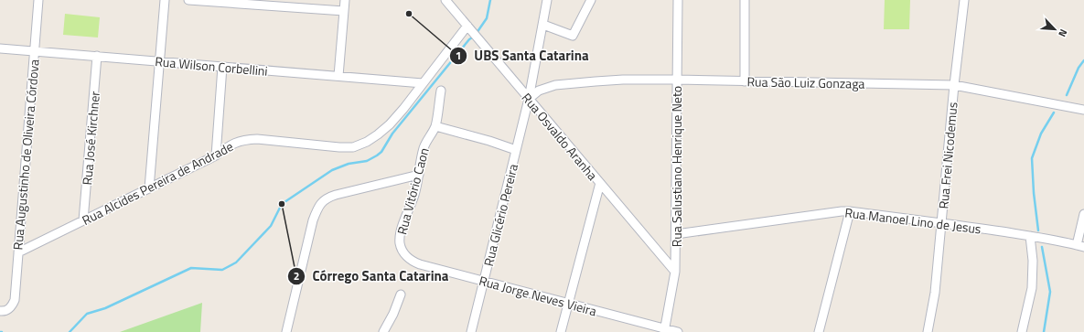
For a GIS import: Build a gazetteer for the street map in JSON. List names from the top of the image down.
{
  "streets": {
    "street": [
      "Rua Wilson Corbellini",
      "Rua São Luiz Gonzaga",
      "Rua Osvaldo Aranha",
      "Rua José Kirchner",
      "Rua Augustinho de Oliveira Córdova",
      "Rua Frei Nicodemus",
      "Rua Salustiano Henrique Neto",
      "Rua Alcides Pereira de Andrade",
      "Rua Vitório Caon",
      "Rua Glicério Pereira",
      "Rua Manoel Lino de Jesus",
      "Rua Jorge Neves Vieira"
    ]
  },
  "crossings": [
    ["Rua Wilson Corbellini", "Rua José Kirchner"],
    ["Rua Wilson Corbellini", "Rua Augustinho de Oliveira Córdova"],
    ["Rua Wilson Corbellini", "Rua Alcides Pereira de Andrade"],
    ["Rua São Luiz Gonzaga", "Rua Osvaldo Aranha"],
    ["Rua São Luiz Gonzaga", "Rua Frei Nicodemus"],
    ["Rua São Luiz Gonzaga", "Rua Salustiano Henrique Neto"],
    ["Rua São Luiz Gonzaga", "Rua Glicério Pereira"],
    ["Rua Osvaldo Aranha", "Rua Salustiano Henrique Neto"],
    ["Rua Osvaldo Aranha", "Rua Alcides Pereira de Andrade"],
    ["Rua Osvaldo Aranha", "Rua Glicério Pereira"],
    ["Rua José Kirchner", "Rua Alcides Pereira de Andrade"],
    ["Rua Augustinho de Oliveira Córdova", "Rua Alcides Pereira de Andrade"],
    ["Rua Frei Nicodemus", "Rua Manoel Lino de Jesus"],
    ["Rua Salustiano Henrique Neto", "Rua Manoel Lino de Jesus"],
    ["Rua Salustiano Henrique Neto", "Rua Jorge Neves Vieira"],
    ["Rua Vitório Caon", "Rua Jorge Neves Vieira"],
    ["Rua Glicério Pereira", "Rua Jorge Neves Vieira"]
  ],
  "places": ["UBS Santa Catarina", "Córrego Santa Catarina"],
  "north": "bottom right"
}
